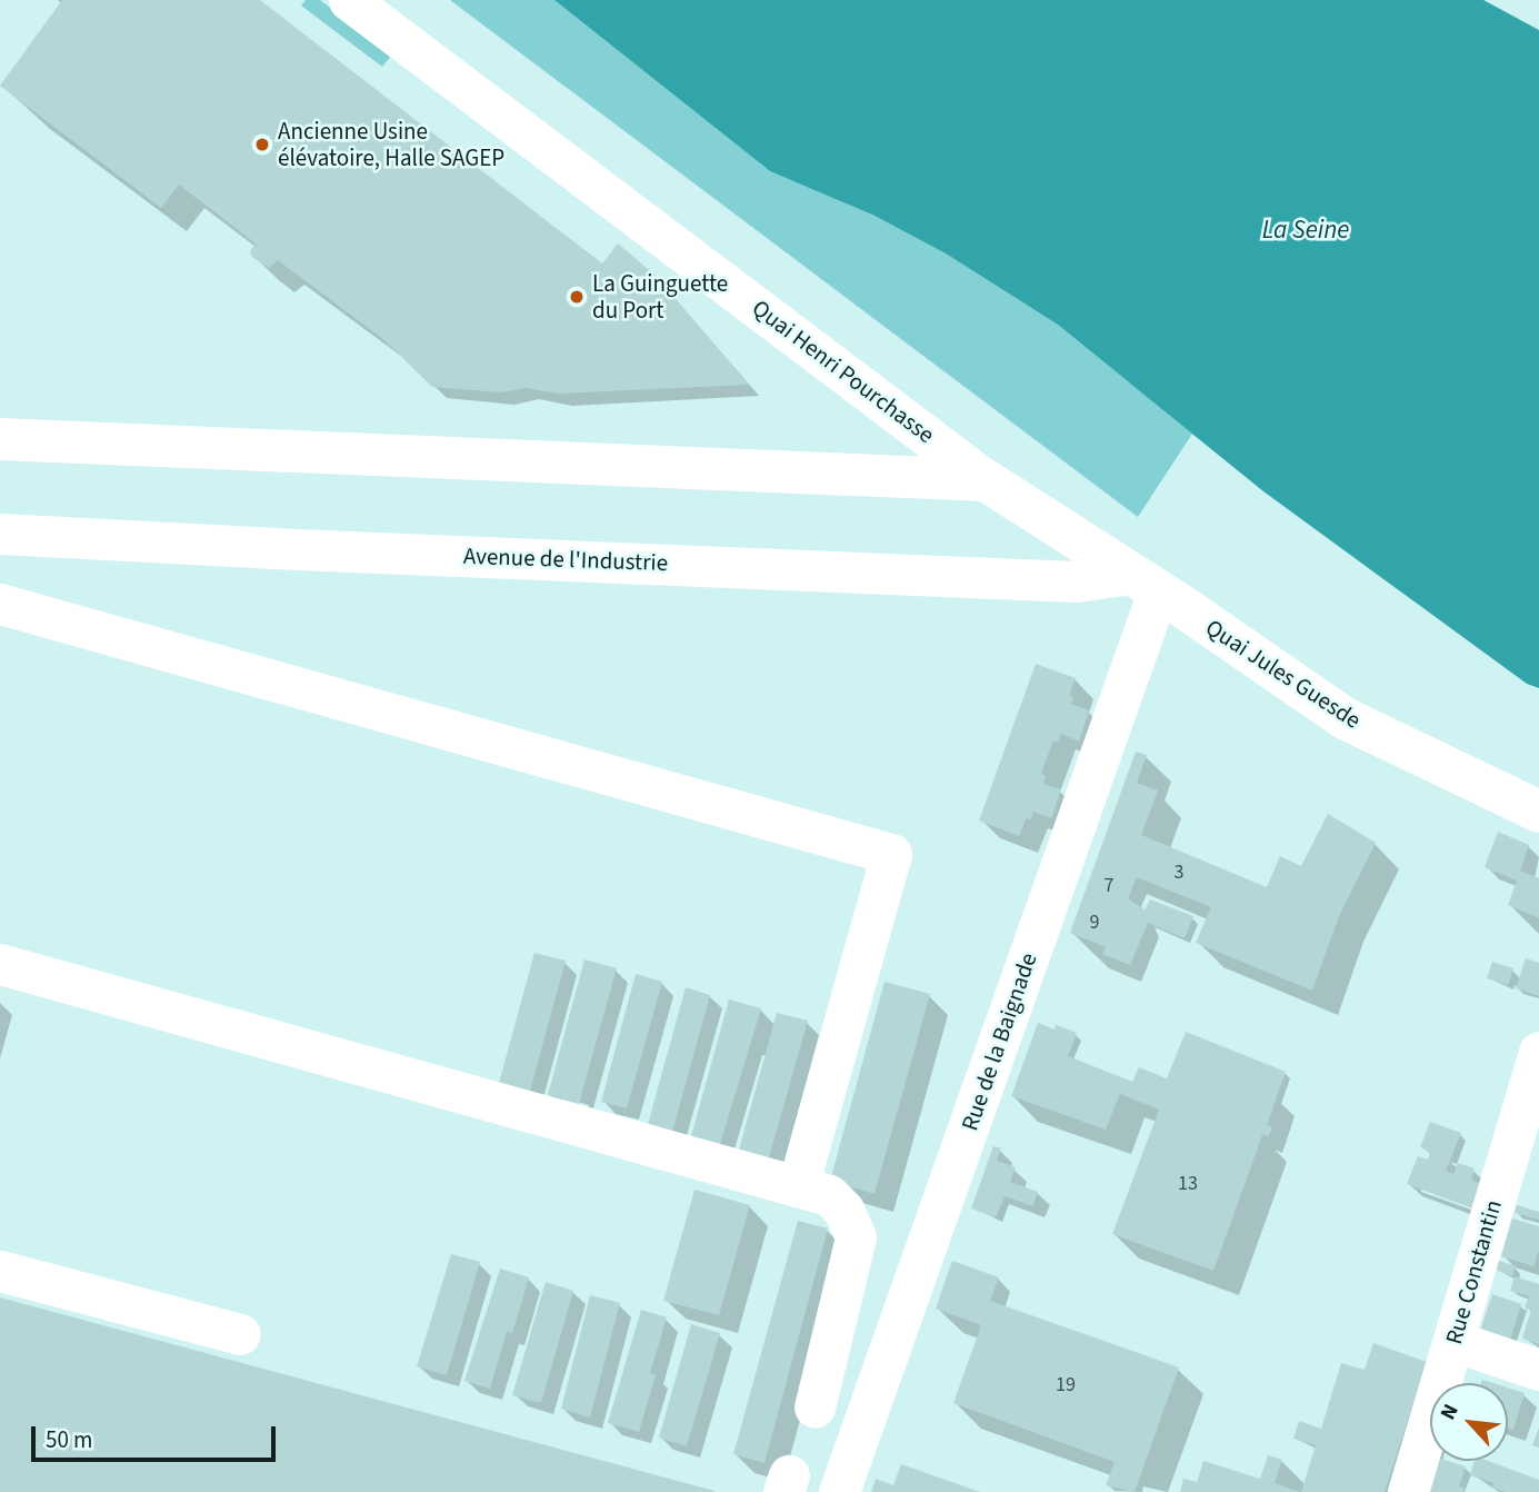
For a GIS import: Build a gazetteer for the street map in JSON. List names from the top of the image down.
{
  "streets": {
    "main road": ["Quai Henri Pourchasse", "Quai Jules Guesde"],
    "street": ["Avenue de l'Industrie", "Rue de la Baignade", "Rue Constantin"]
  },
  "crossings": [
    ["Quai Henri Pourchasse", "Avenue de l'Industrie"],
    ["Quai Henri Pourchasse", "Quai Jules Guesde"],
    ["Quai Henri Pourchasse", "Rue de la Baignade"],
    ["Avenue de l'Industrie", "Quai Jules Guesde"],
    ["Avenue de l'Industrie", "Rue de la Baignade"],
    ["Quai Jules Guesde", "Rue de la Baignade"]
  ],
  "water": ["La Seine"],
  "places": ["Ancienne Usine élévatoire, Halle SAGEP", "La Guinguette du Port"],
  "house_numbers": [
    "3",
    "7",
    "9",
    "13",
    "19"
  ],
  "scale_bar": "50 m",
  "north": "top left"
}
